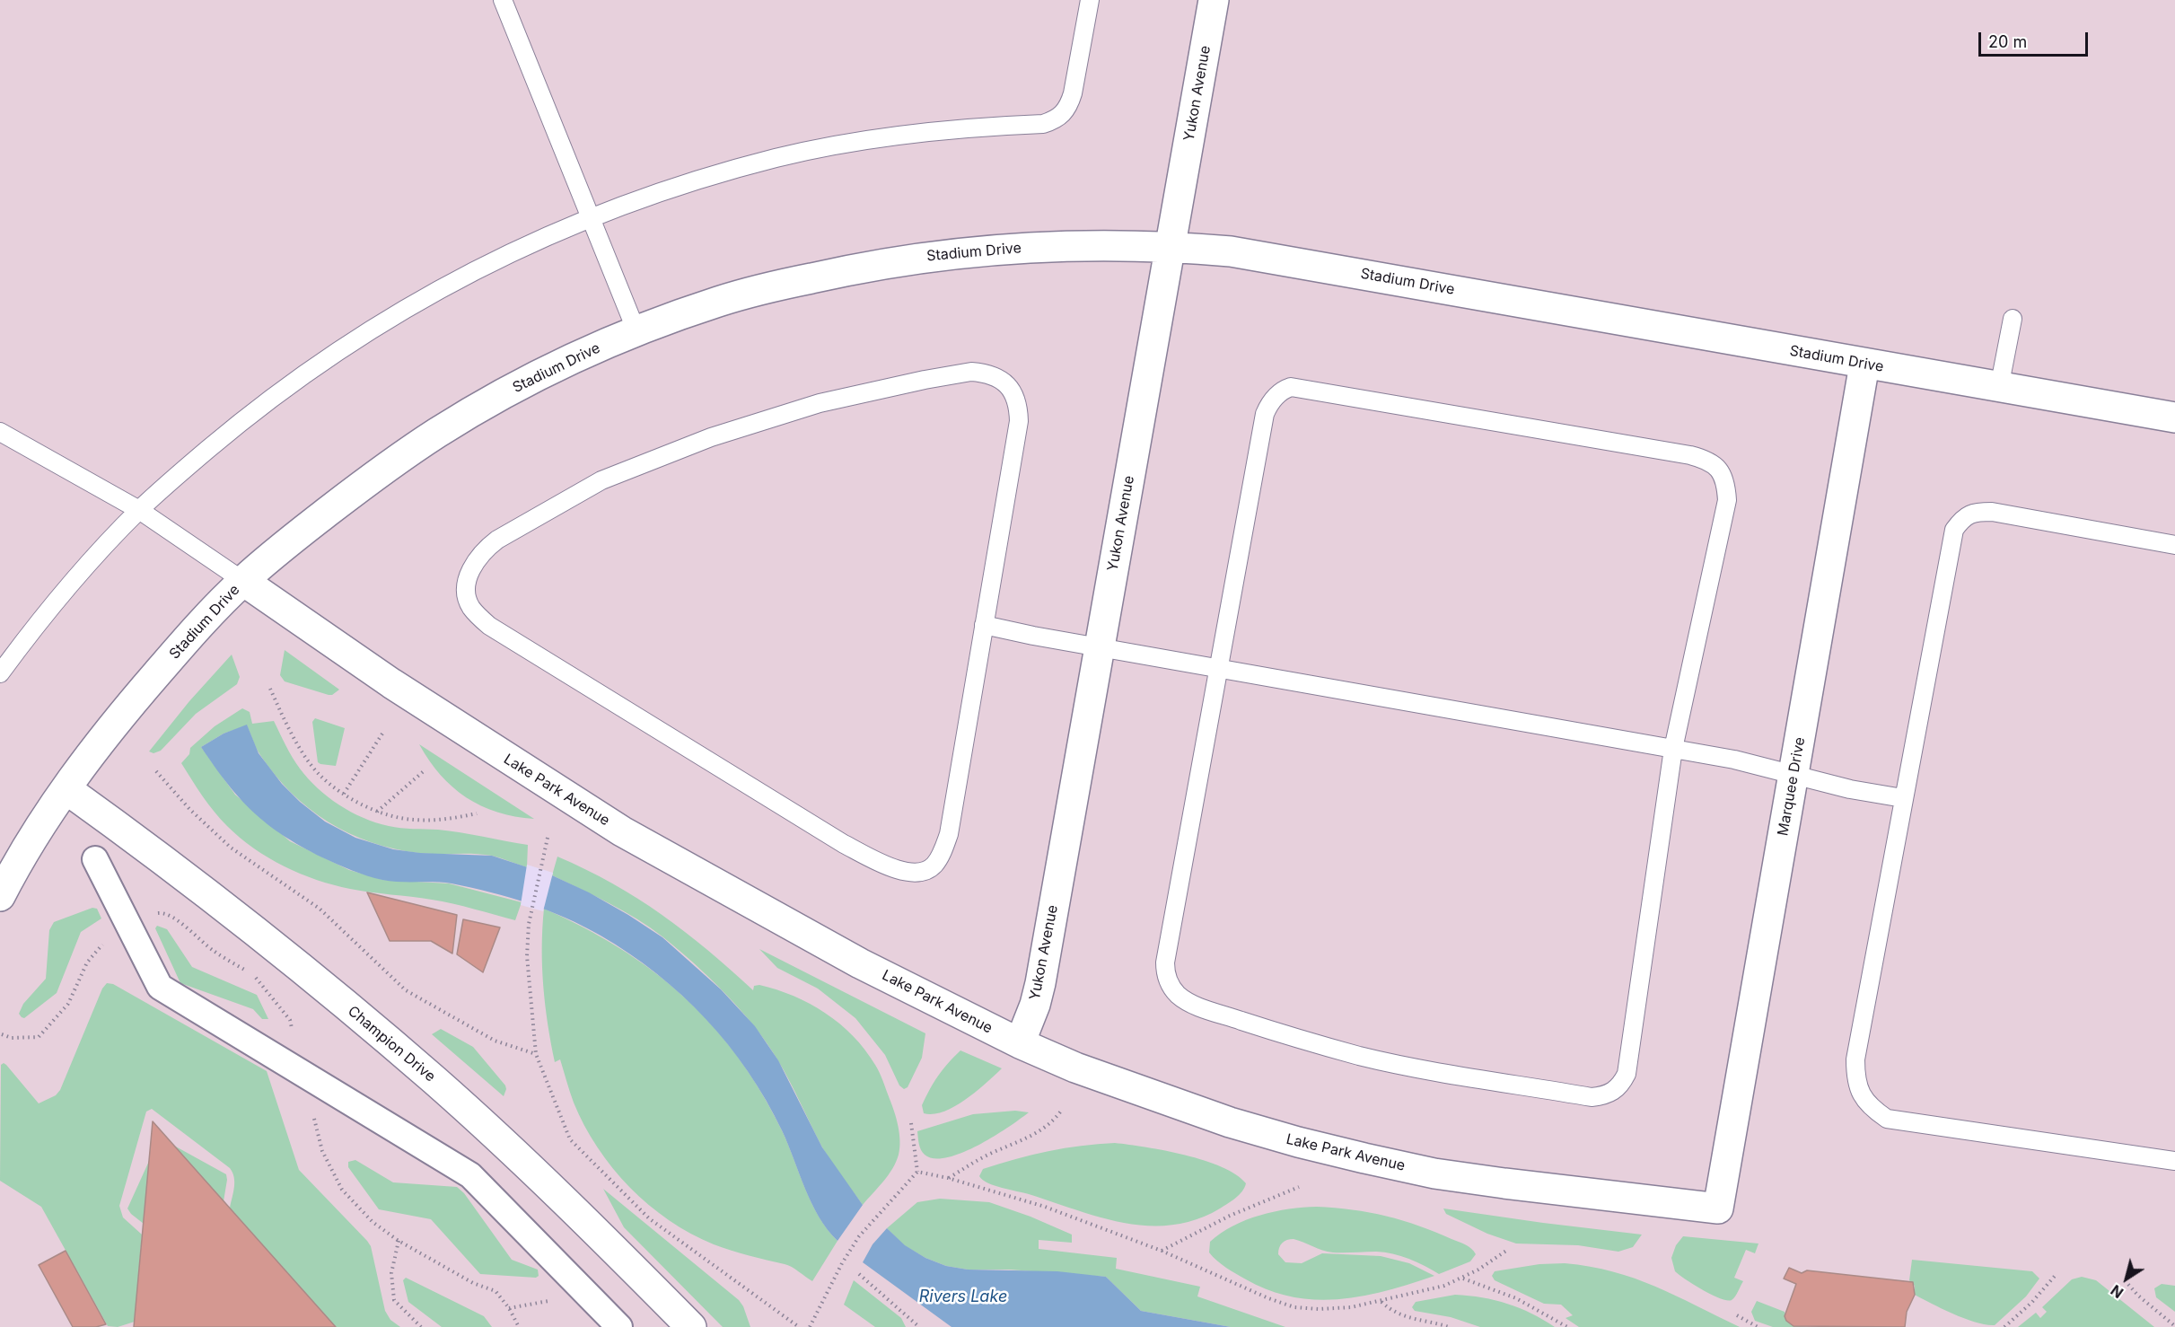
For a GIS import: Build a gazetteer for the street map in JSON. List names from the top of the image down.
{
  "streets": {
    "street": [
      "Yukon Avenue",
      "Stadium Drive",
      "Marquee Drive",
      "Lake Park Avenue",
      "Champion Drive"
    ]
  },
  "crossings": [
    ["Yukon Avenue", "Stadium Drive"],
    ["Yukon Avenue", "Lake Park Avenue"],
    ["Stadium Drive", "Marquee Drive"],
    ["Stadium Drive", "Lake Park Avenue"],
    ["Stadium Drive", "Champion Drive"],
    ["Marquee Drive", "Lake Park Avenue"]
  ],
  "water": ["Rivers Lake"],
  "scale_bar": "20 m",
  "north": "bottom left"
}
